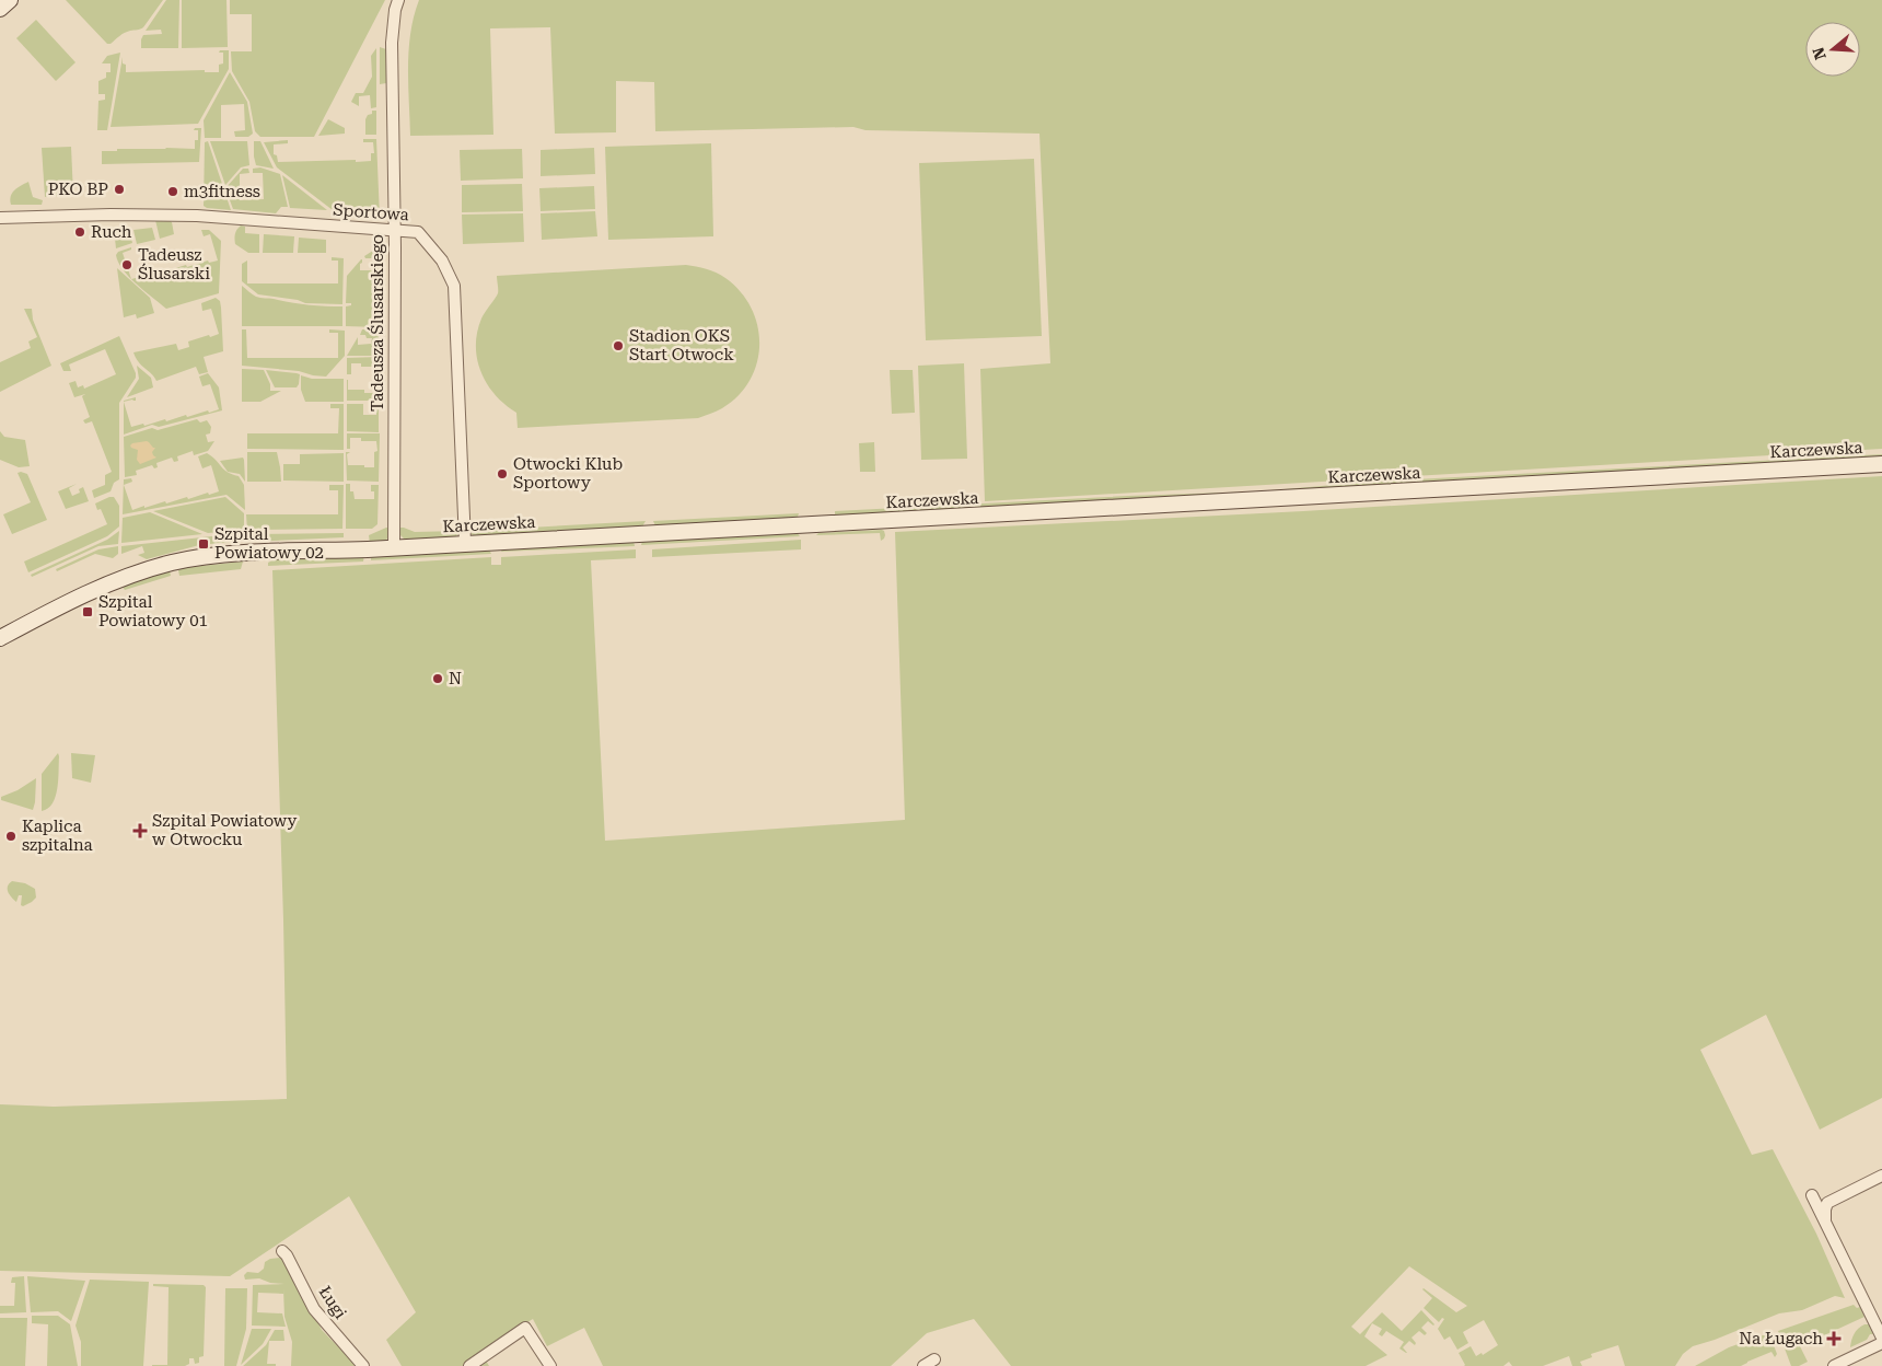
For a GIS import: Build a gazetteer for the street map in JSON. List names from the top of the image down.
{
  "streets": {
    "main road": ["Karczewska"],
    "street": ["Sportowa", "Tadeusza Ślusarskiego", "Ługi"]
  },
  "crossings": [
    ["Sportowa", "Tadeusza Ślusarskiego"],
    ["Sportowa", "Karczewska"],
    ["Tadeusza Ślusarskiego", "Karczewska"]
  ],
  "places": {
    "other": [
      "PKO BP",
      "m3fitness",
      "Ruch",
      "Tadeusz Ślusarski",
      "Stadion OKS Start Otwock",
      "Otwocki Klub Sportowy",
      "N",
      "Kaplica szpitalna"
    ],
    "transit": ["Szpital Powiatowy 02", "Szpital Powiatowy 01"],
    "health": ["Szpital Powiatowy w Otwocku", "Na Ługach"]
  },
  "north": "left"
}
